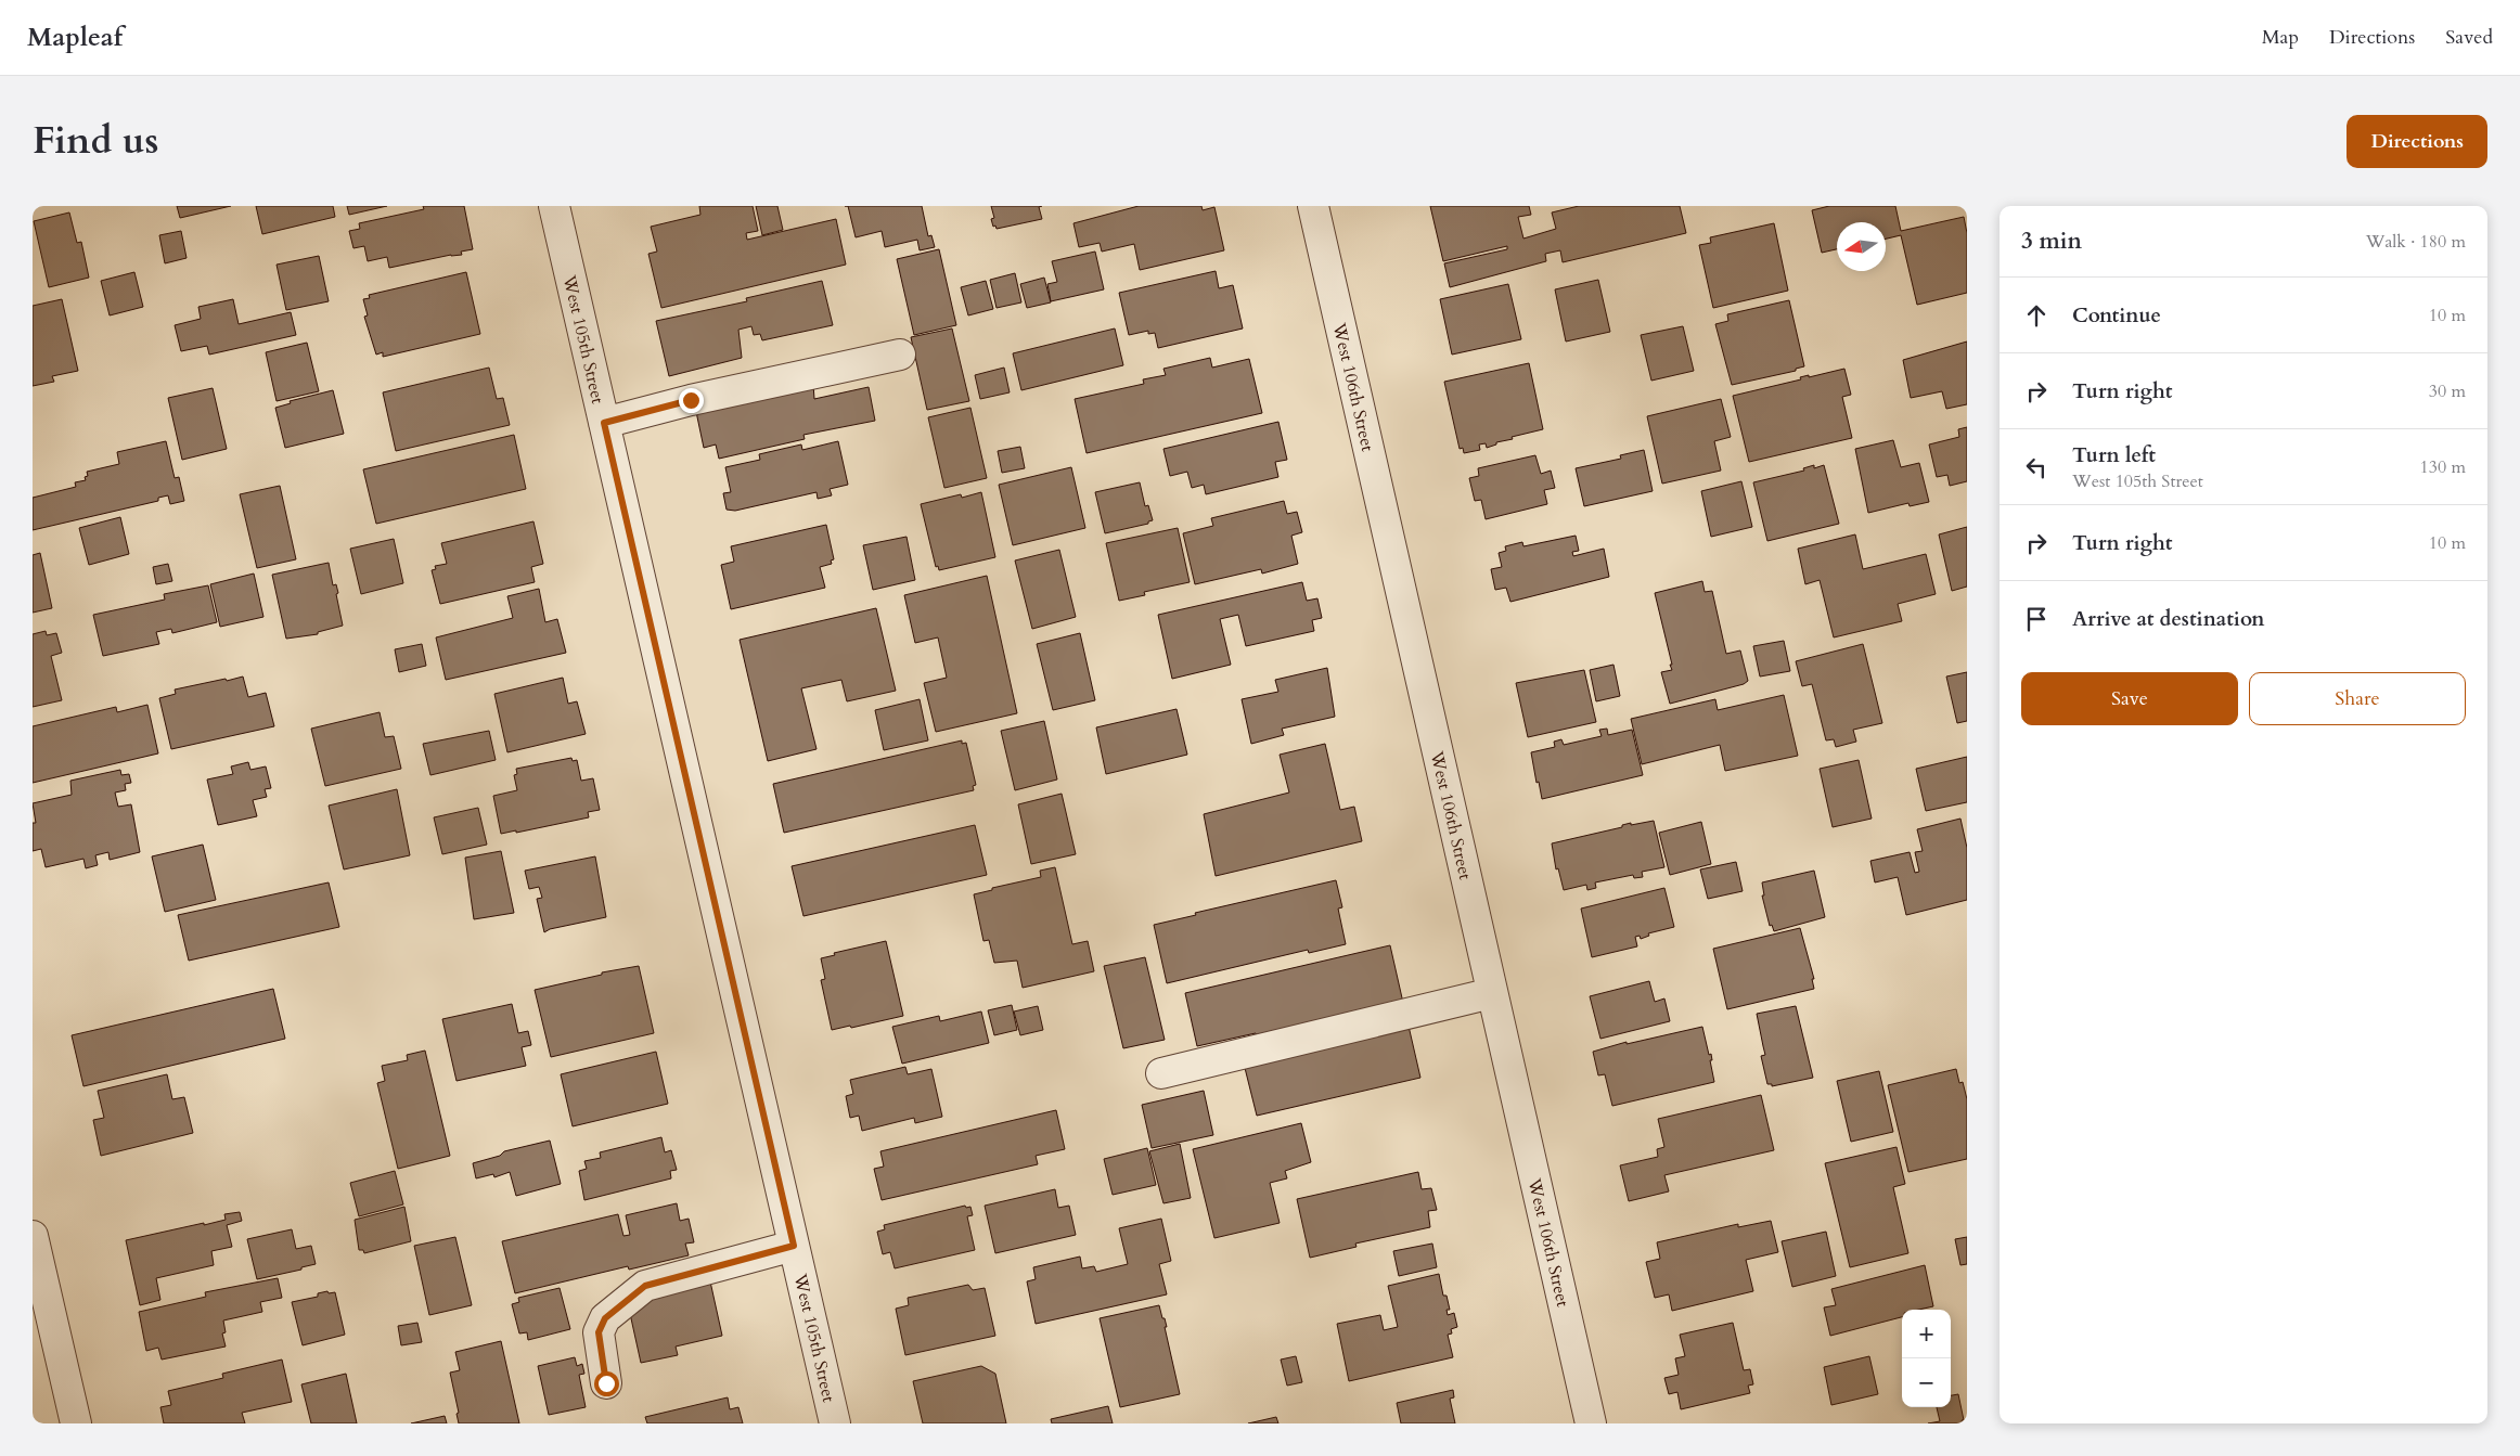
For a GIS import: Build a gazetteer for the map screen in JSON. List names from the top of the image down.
{
  "streets": {
    "street": ["West 105th Street", "West 106th Street"]
  },
  "north": "left",
  "page": {
    "header": "Mapleaf",
    "nav": ["Map", "Directions", "Saved"],
    "title": "Find us",
    "buttons": [
      "Directions",
      ["Save", "Share"]
    ],
    "heading": ["3 min", "Walk · 180 m"],
    "list": [
      ["Continue", "10 m"],
      ["Turn right", "30 m"],
      ["Turn left", "West 105th Street", "130 m"],
      ["Turn right", "10 m"],
      "Arrive at destination"
    ],
    "map_buttons": ["+", "−"]
  }
}
